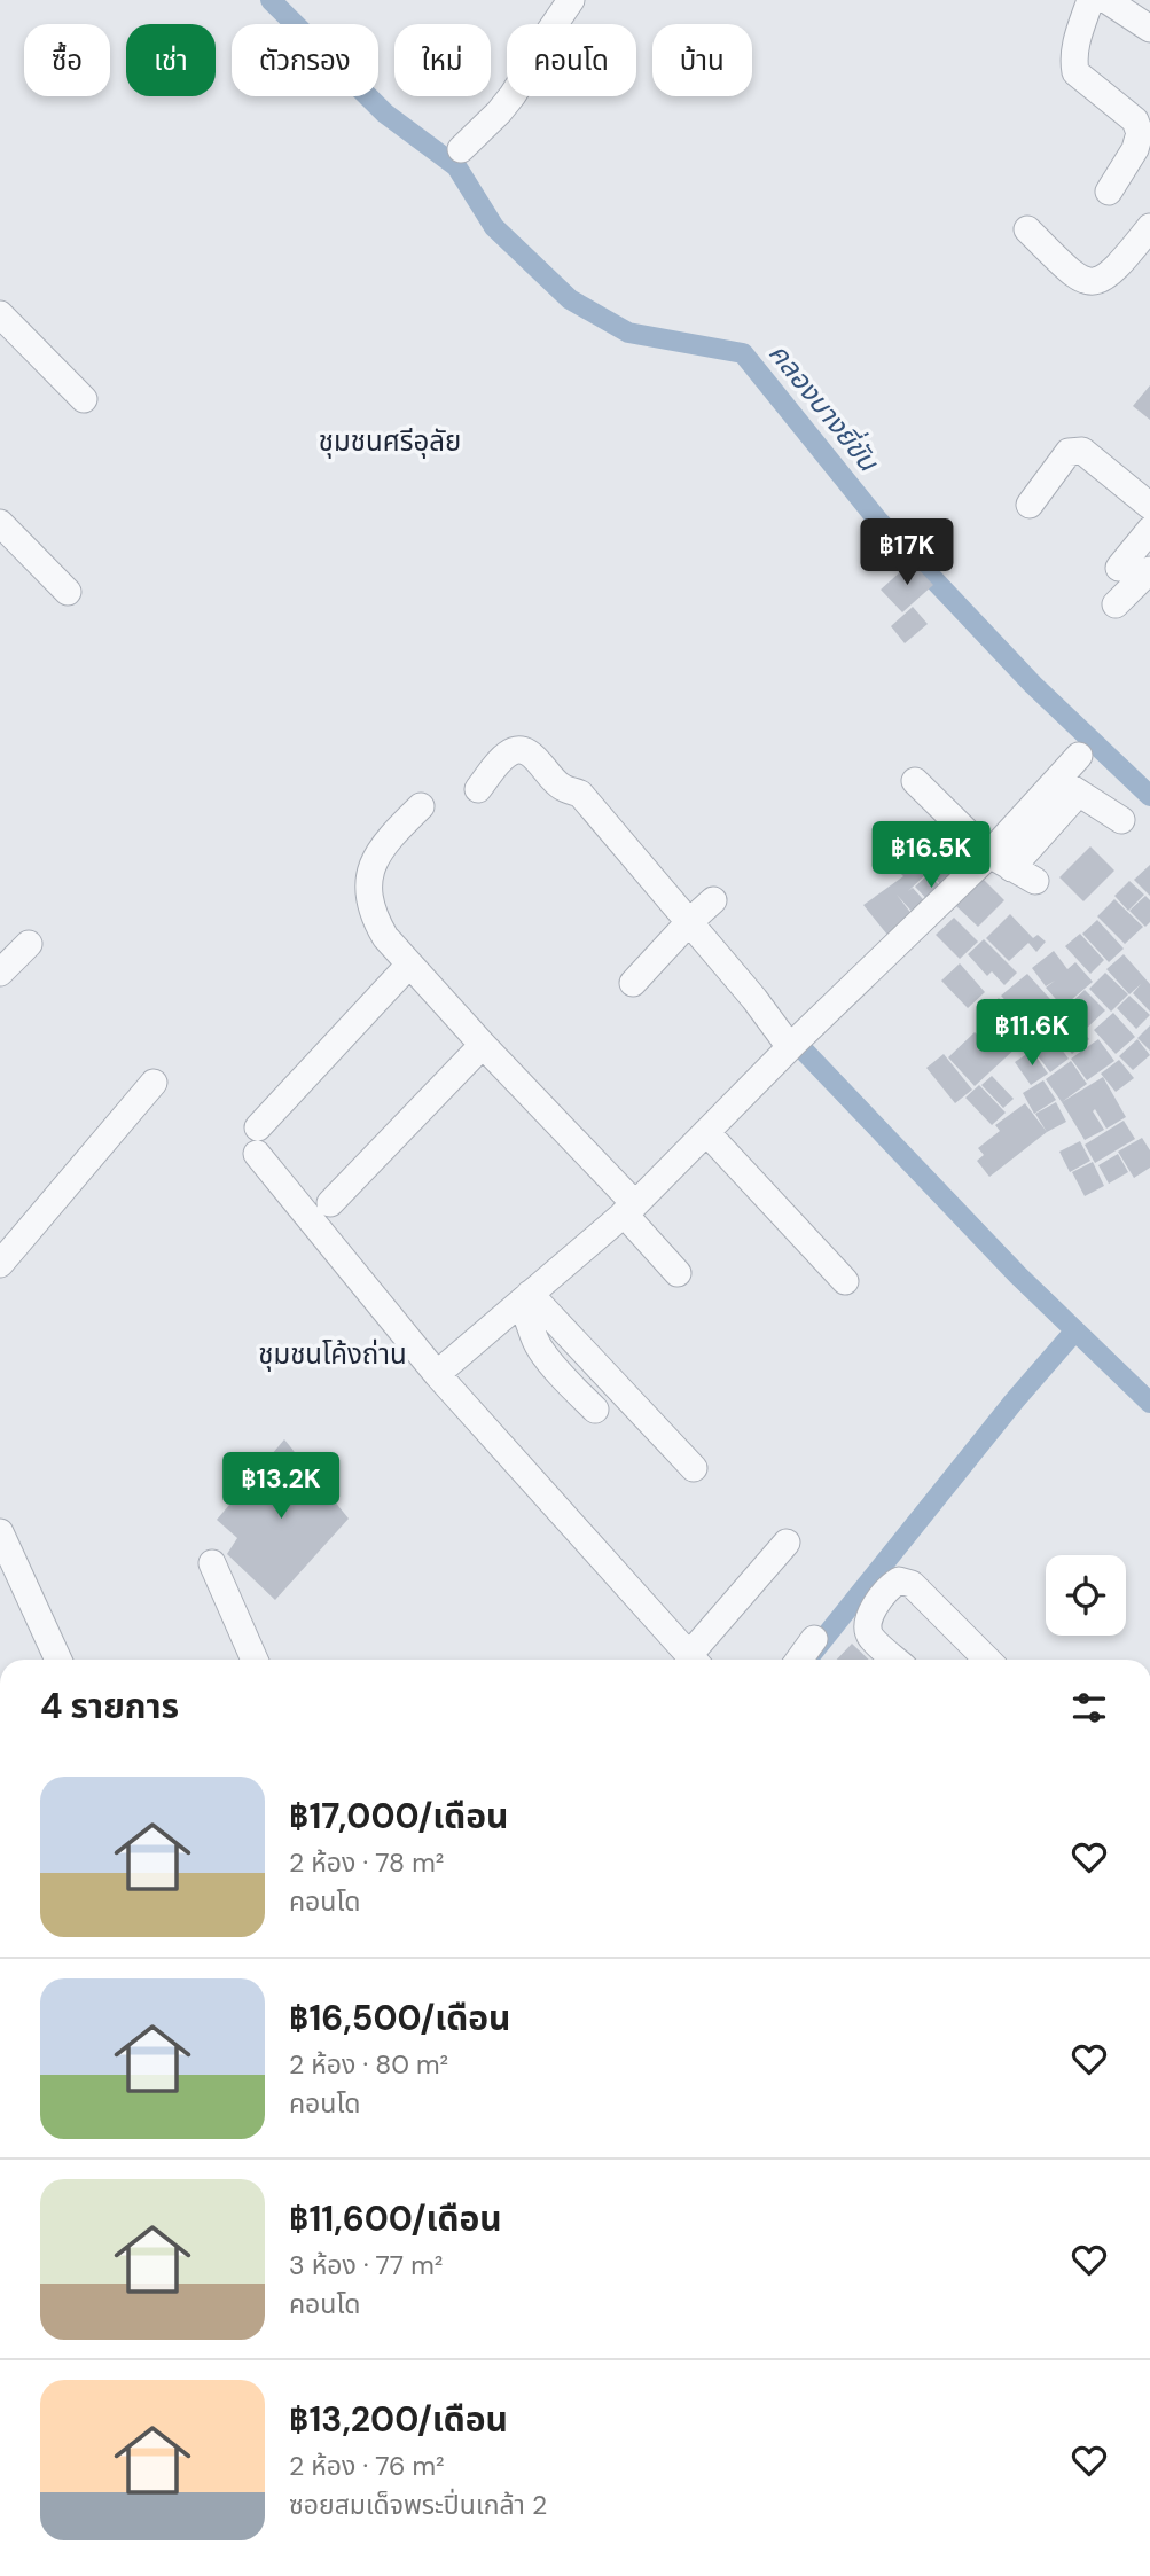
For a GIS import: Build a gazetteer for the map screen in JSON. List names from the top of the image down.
{
  "districts": ["ชุมชนศรีอุลัย", "ชุมชนโค้งถ่าน"],
  "water": ["คลองบางยี่ขัน"],
  "page": {
    "chip": [
      "ซื้อ",
      "เช่า",
      "ตัวกรอง",
      "ใหม่",
      "คอนโด",
      "บ้าน"
    ],
    "price": [
      "฿17K",
      "฿16.5K",
      "฿11.6K",
      "฿13.2K"
    ],
    "heading": "4 รายการ",
    "list": [
      {
        "name": "฿17,000/เดือน",
        "note": "2 ห้อง · 78 m² · คอนโด"
      },
      {
        "name": "฿16,500/เดือน",
        "note": "2 ห้อง · 80 m² · คอนโด"
      },
      {
        "name": "฿11,600/เดือน",
        "note": "3 ห้อง · 77 m² · คอนโด"
      },
      {
        "name": "฿13,200/เดือน",
        "note": "2 ห้อง · 76 m² · ซอยสมเด็จพระปิ่นเกล้า 2"
      }
    ]
  }
}
